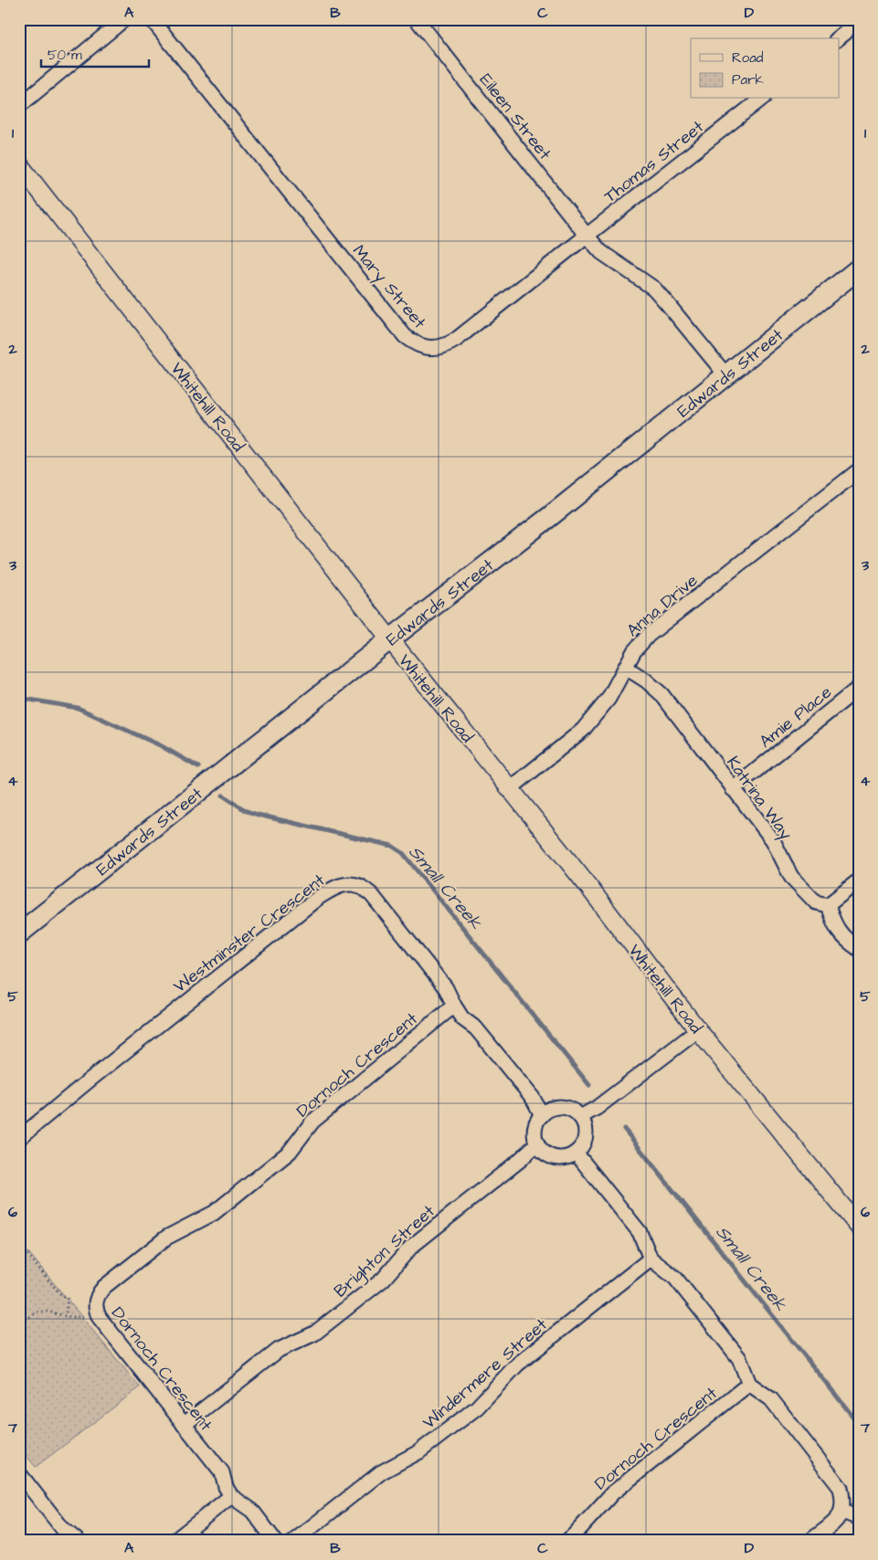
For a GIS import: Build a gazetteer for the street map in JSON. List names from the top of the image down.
{
  "streets": {
    "main road": ["Edwards Street"],
    "street": [
      "Eileen Street",
      "Thomas Street",
      "Mary Street",
      "Whitehill Road",
      "Anna Drive",
      "Amie Place",
      "Katrina Way",
      "Westminster Crescent",
      "Dornoch Crescent",
      "Brighton Street",
      "Windermere Street"
    ]
  },
  "crossings": [
    ["Eileen Street", "Thomas Street"],
    ["Eileen Street", "Mary Street"],
    ["Thomas Street", "Mary Street"],
    ["Edwards Street", "Whitehill Road"],
    ["Whitehill Road", "Anna Drive"],
    ["Anna Drive", "Katrina Way"],
    ["Amie Place", "Katrina Way"],
    ["Westminster Crescent", "Dornoch Crescent"],
    ["Westminster Crescent", "Brighton Street"],
    ["Dornoch Crescent", "Brighton Street"]
  ],
  "water": ["Small Creek"],
  "legend": ["Road", "Park"],
  "scale_bar": "50 m",
  "grid": {
    "columns": [
      "A",
      "B",
      "C",
      "D"
    ],
    "rows": [
      "1",
      "2",
      "3",
      "4",
      "5",
      "6",
      "7"
    ]
  }
}
